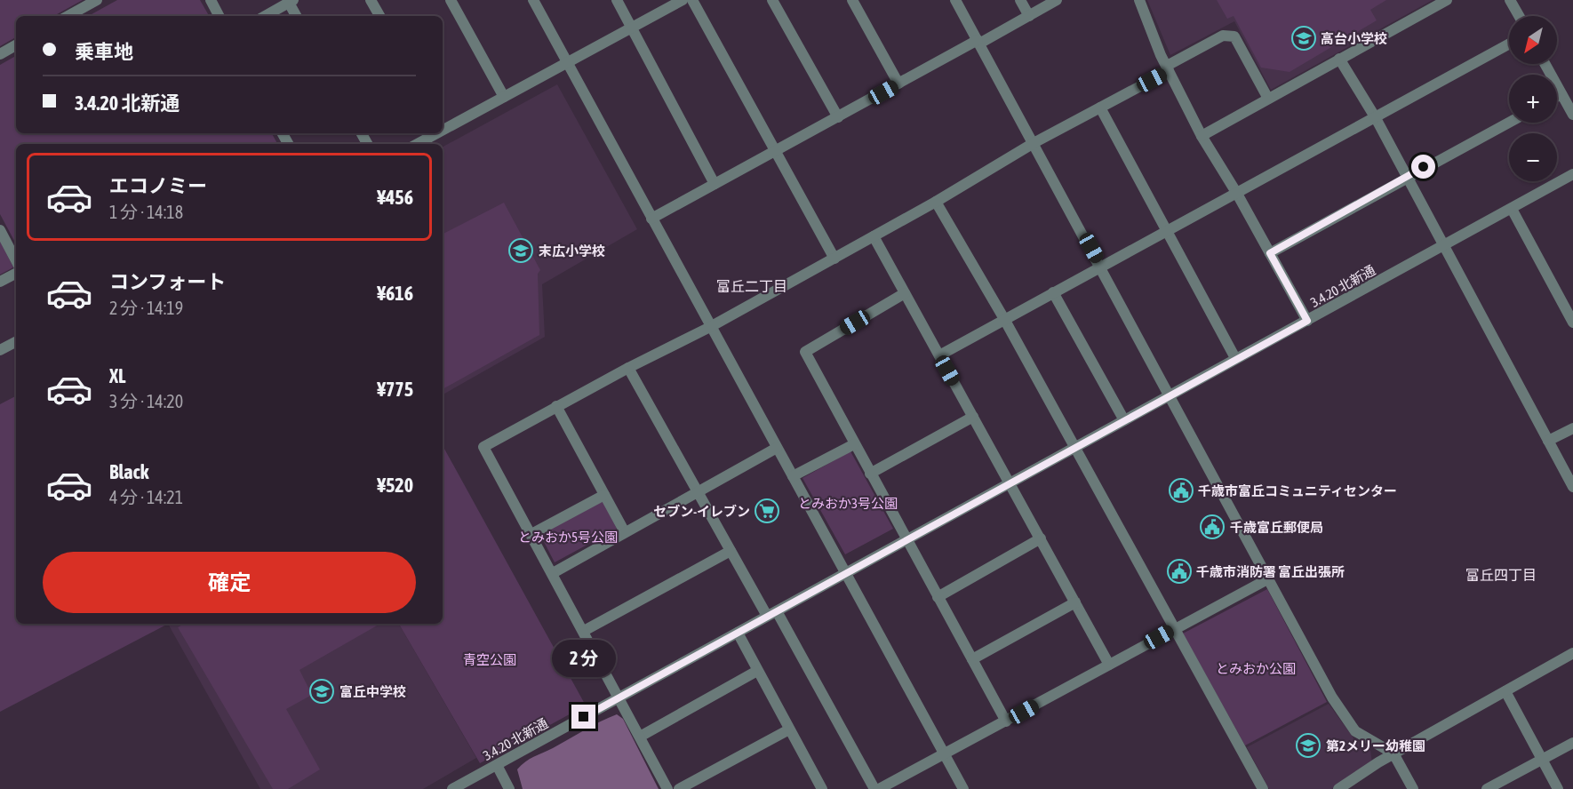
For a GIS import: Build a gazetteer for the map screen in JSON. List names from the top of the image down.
{
  "streets": {
    "street": ["3.4.20 北新通"]
  },
  "districts": ["富丘二丁目", "富丘四丁目"],
  "parks": [
    "とみおか3号公園",
    "とみおか5号公園",
    "青空公園",
    "とみおか公園"
  ],
  "places": {
    "school or university": [
      "高台小学校",
      "末広小学校",
      "富丘中学校",
      "第2メリー幼稚園"
    ],
    "public building": ["千歳市富丘コミュニティセンター", "千歳富丘郵便局", "千歳市消防署 富丘出張所"],
    "supermarket": ["セブン-イレブン"]
  },
  "north": "bottom left",
  "page": {
    "map_buttons": ["+", "−"],
    "banner": ["乗車地", "3.4.20 北新通"],
    "list": [
      {
        "name": "エコノミー",
        "note": "1 分 · 14:18",
        "value": "¥456"
      },
      {
        "name": "コンフォート",
        "note": "2 分 · 14:19",
        "value": "¥616"
      },
      {
        "name": "XL",
        "note": "3 分 · 14:20",
        "value": "¥775"
      },
      {
        "name": "Black",
        "note": "4 分 · 14:21",
        "value": "¥520"
      }
    ],
    "buttons": "確定",
    "bubble": "2 分"
  }
}
